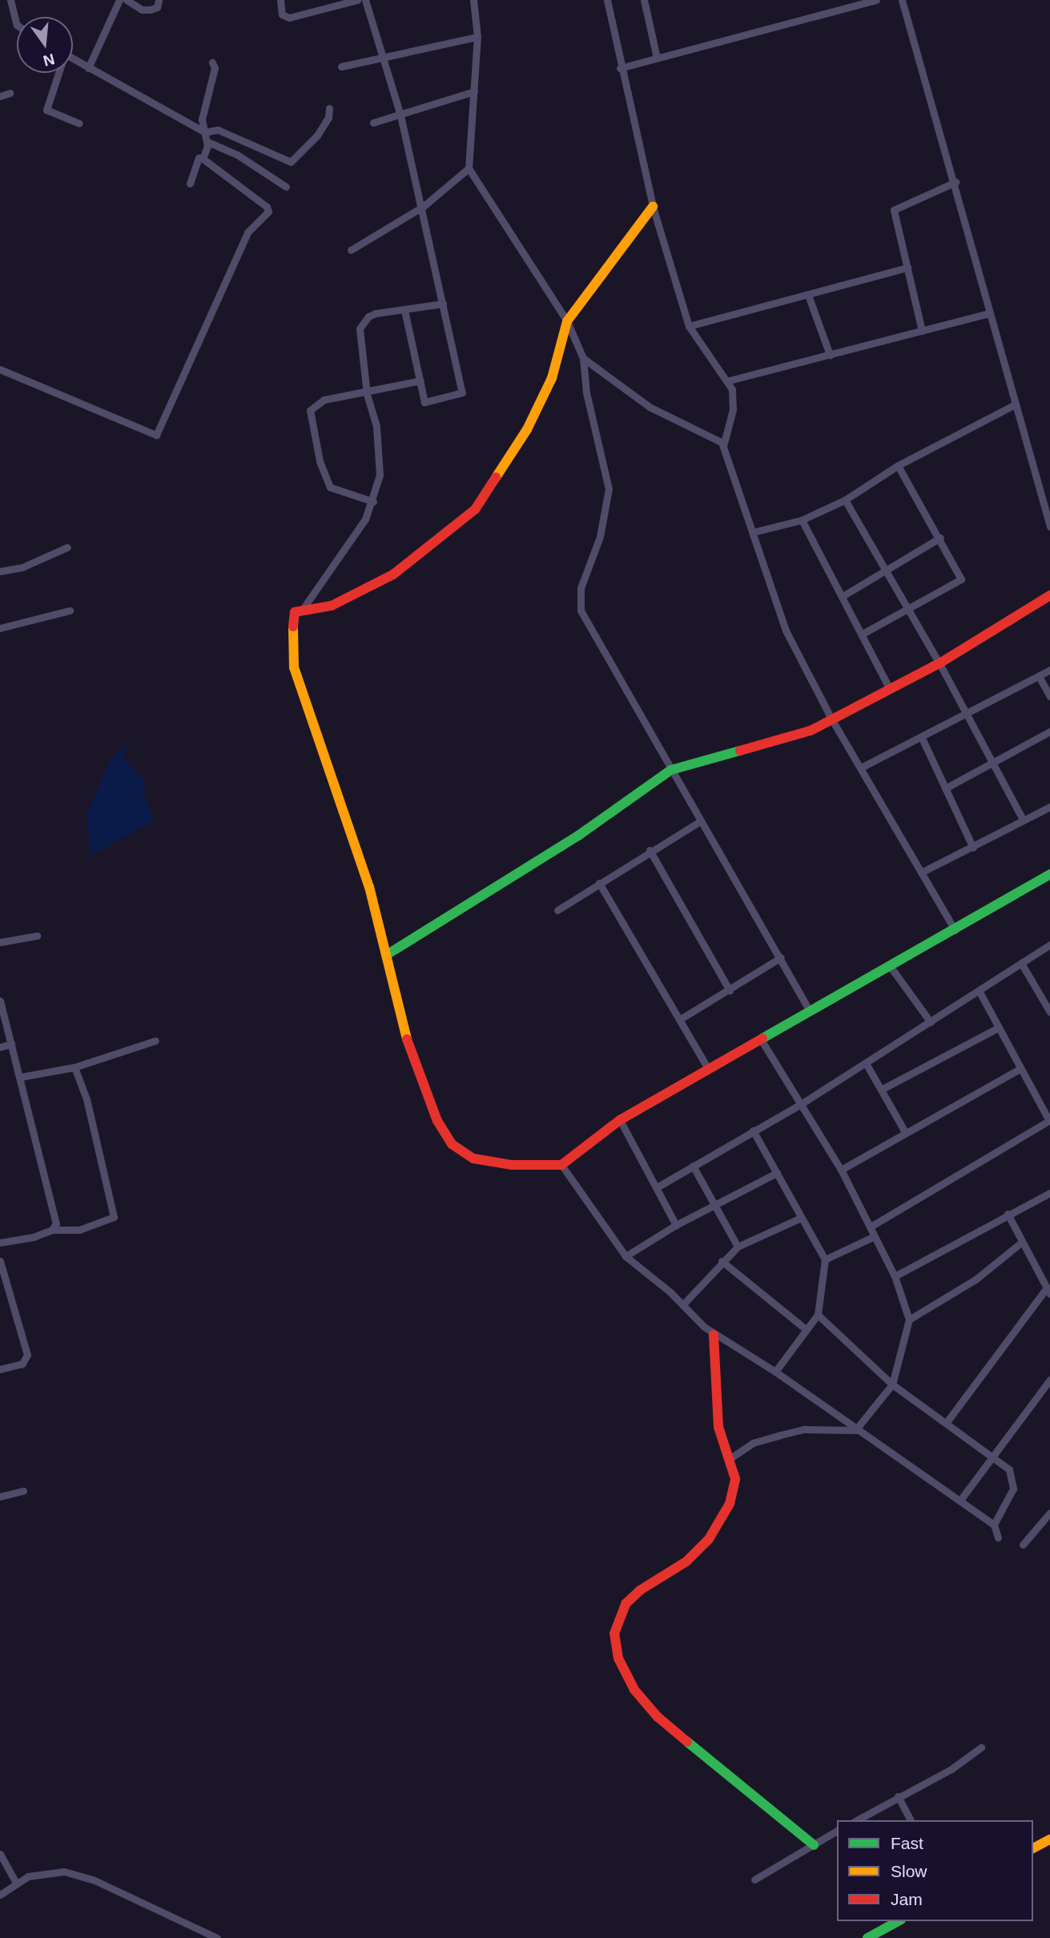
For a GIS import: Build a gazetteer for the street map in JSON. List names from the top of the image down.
{
  "legend": ["Fast", "Slow", "Jam"],
  "north": "bottom"
}
